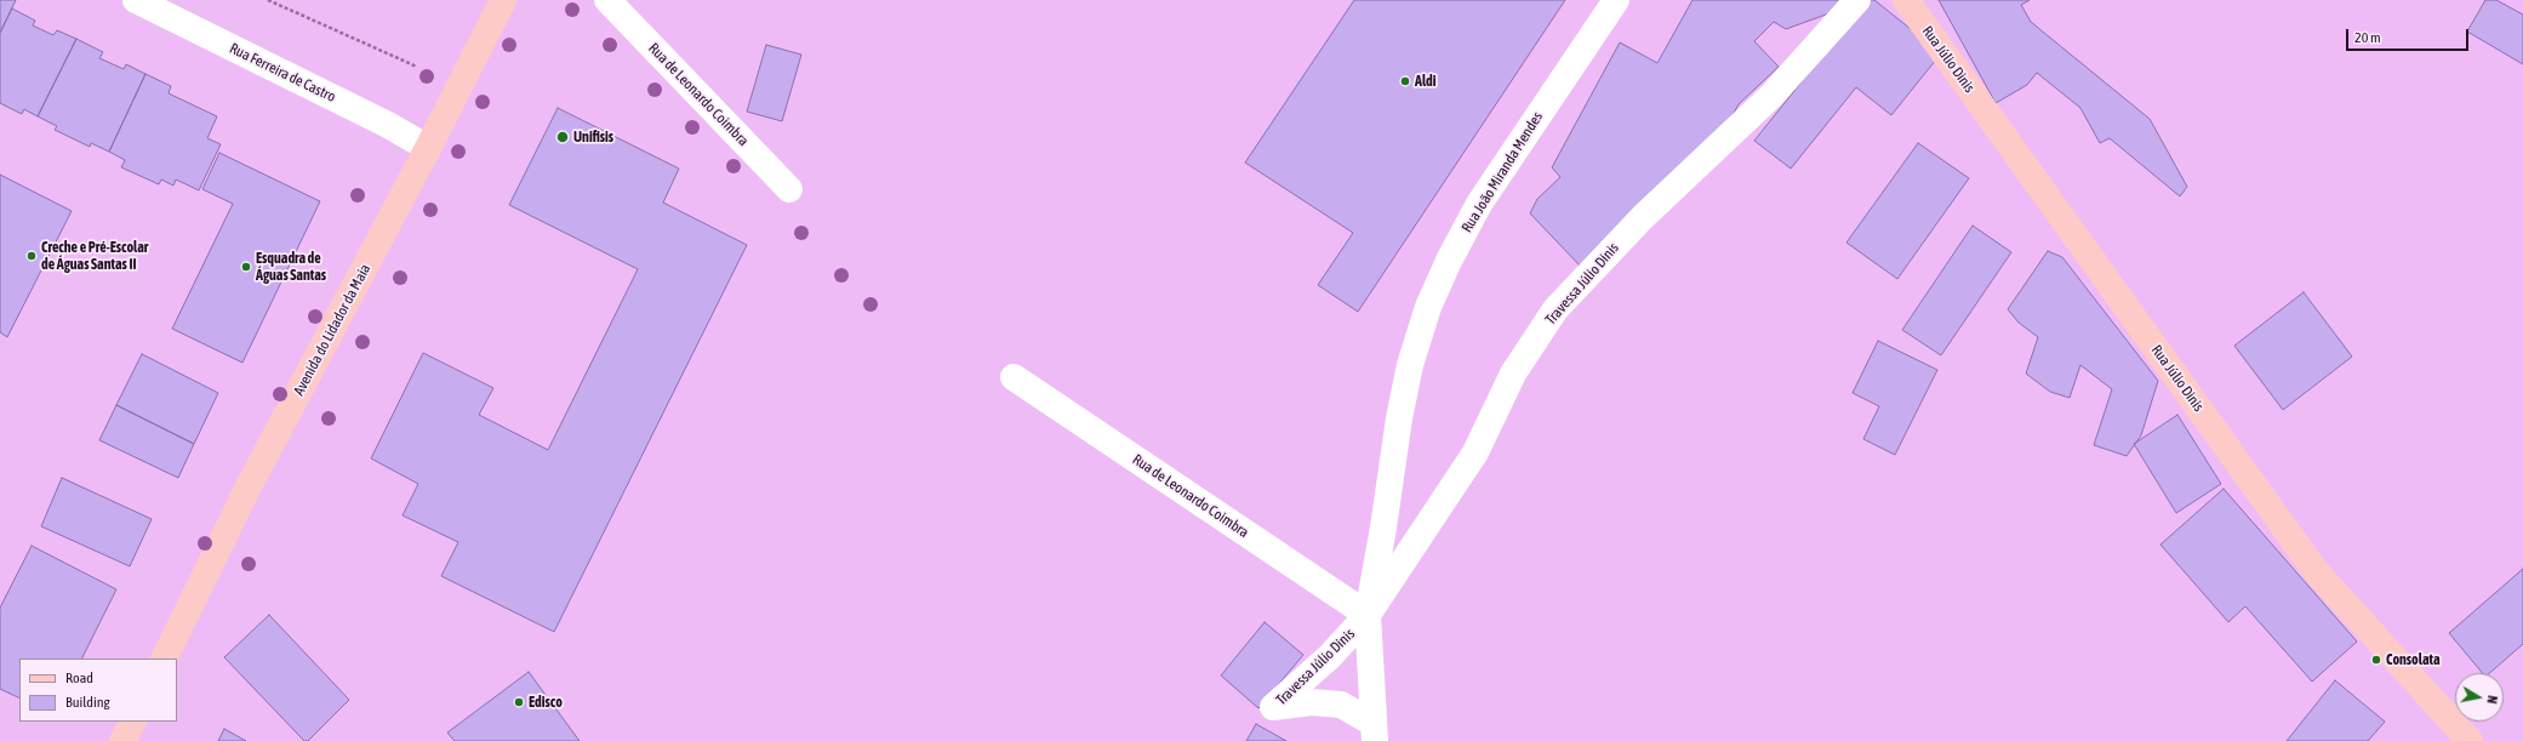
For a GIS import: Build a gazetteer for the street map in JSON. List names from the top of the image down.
{
  "streets": {
    "main road": ["Rua Júlio Dinis", "Avenida do Lidador da Maia"],
    "street": [
      "Rua Ferreira de Castro",
      "Rua de Leonardo Coimbra",
      "Rua João Miranda Mendes",
      "Travessa Júlio Dinis"
    ]
  },
  "crossings": [
    ["Rua Ferreira de Castro", "Avenida do Lidador da Maia"],
    ["Rua de Leonardo Coimbra", "Rua João Miranda Mendes"],
    ["Rua de Leonardo Coimbra", "Travessa Júlio Dinis"],
    ["Rua João Miranda Mendes", "Travessa Júlio Dinis"]
  ],
  "places": [
    "Aldi",
    "Unifisis",
    "Creche e Pré-Escolar de Águas Santas II",
    "Esquadra de Águas Santas",
    "Consolata",
    "Edisco"
  ],
  "legend": ["Road", "Building"],
  "scale_bar": "20 m",
  "north": "right"
}
